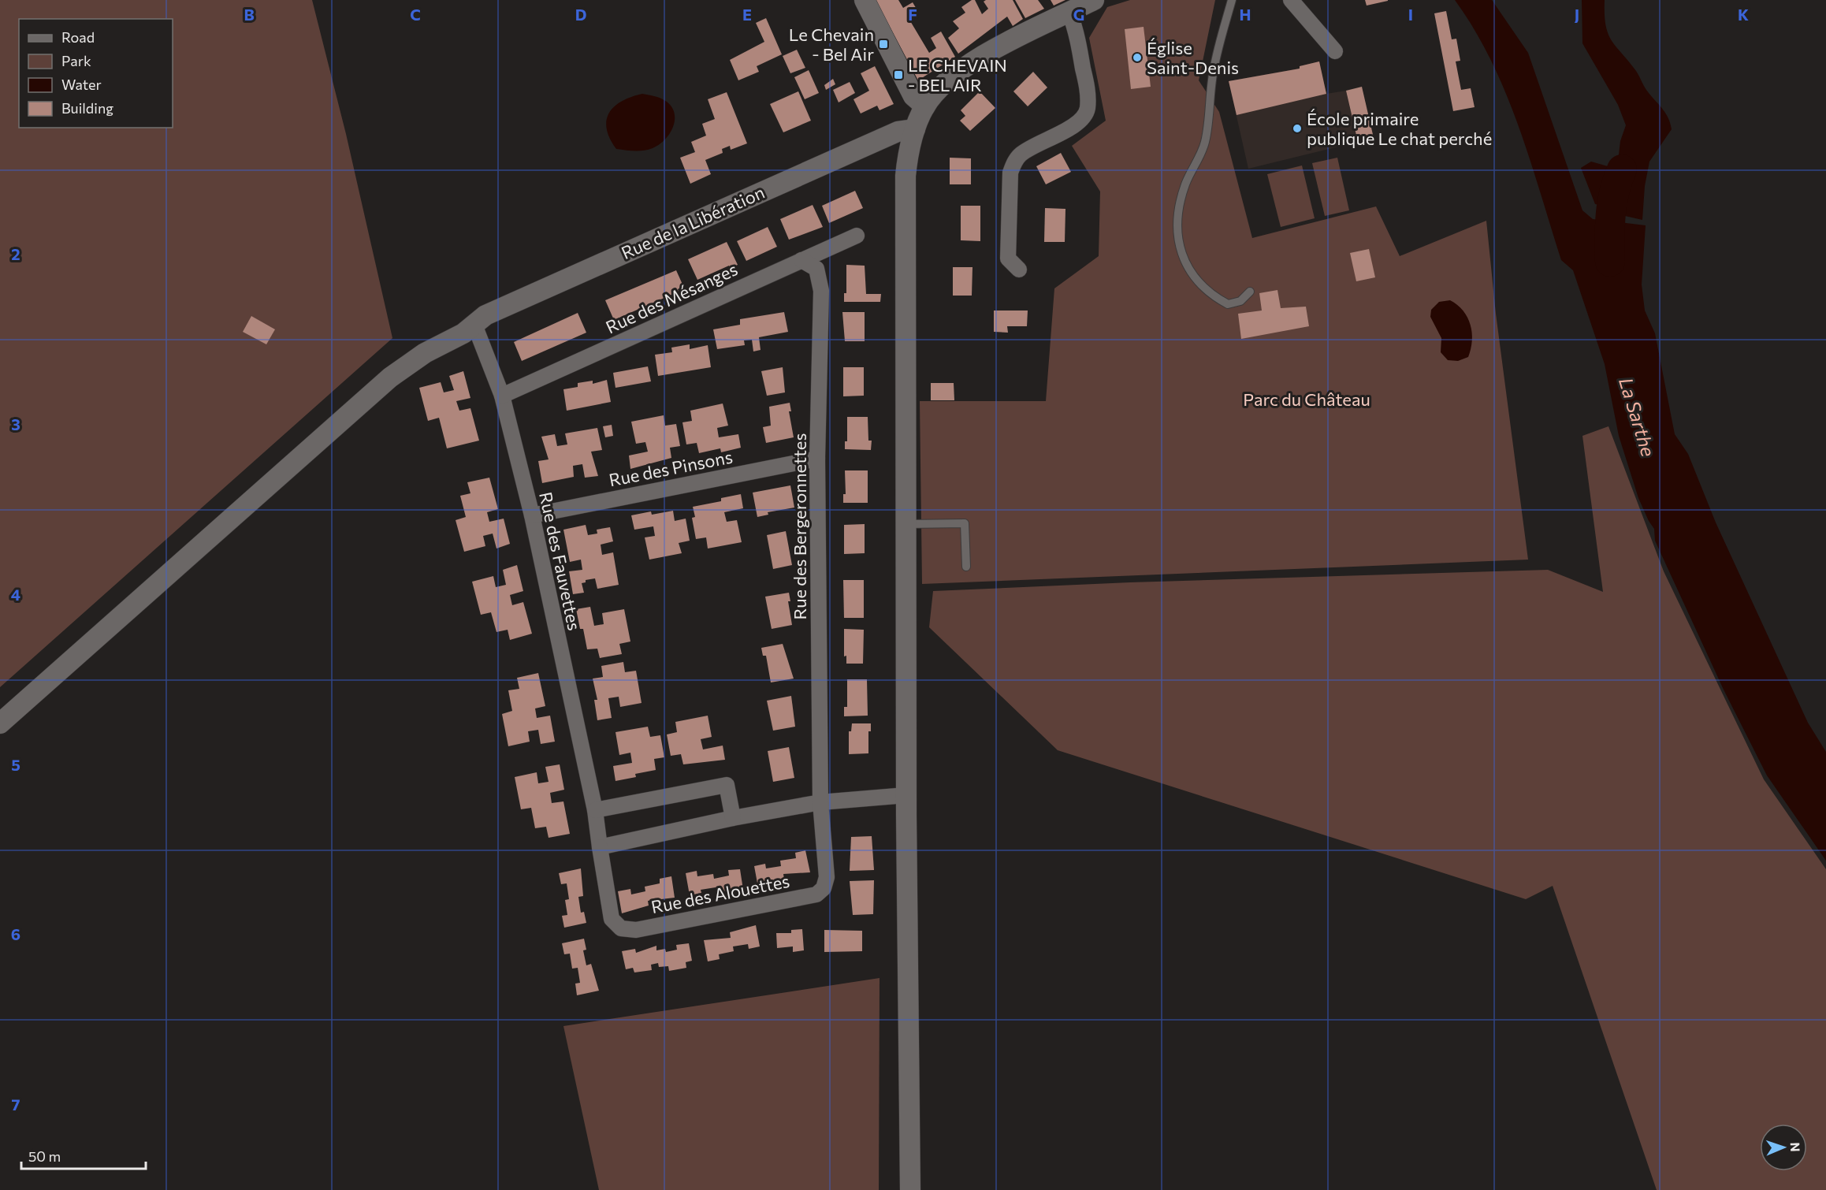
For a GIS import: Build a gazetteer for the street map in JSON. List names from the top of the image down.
{
  "streets": {
    "street": [
      "Rue de la Libération",
      "Rue des Mésanges",
      "Rue des Pinsons",
      "Rue des Bergeronnettes",
      "Rue des Fauvettes",
      "Rue des Alouettes"
    ]
  },
  "crossings": [
    ["Rue de la Libération", "Rue des Fauvettes"],
    ["Rue des Mésanges", "Rue des Bergeronnettes"],
    ["Rue des Mésanges", "Rue des Fauvettes"],
    ["Rue des Pinsons", "Rue des Bergeronnettes"],
    ["Rue des Pinsons", "Rue des Fauvettes"],
    ["Rue des Bergeronnettes", "Rue des Alouettes"],
    ["Rue des Fauvettes", "Rue des Alouettes"]
  ],
  "water": ["La Sarthe"],
  "parks": ["Parc du Château"],
  "places": {
    "transit": ["Le Chevain - Bel Air", "LE CHEVAIN - BEL AIR"],
    "other": ["Église Saint-Denis", "École primaire publique Le chat perché"]
  },
  "legend": [
    "Road",
    "Park",
    "Water",
    "Building"
  ],
  "scale_bar": "50 m",
  "north": "right",
  "grid": {
    "columns": [
      "B",
      "C",
      "D",
      "E",
      "F",
      "G",
      "H",
      "I",
      "J",
      "K"
    ],
    "rows": [
      "2",
      "3",
      "4",
      "5",
      "6",
      "7"
    ]
  }
}
